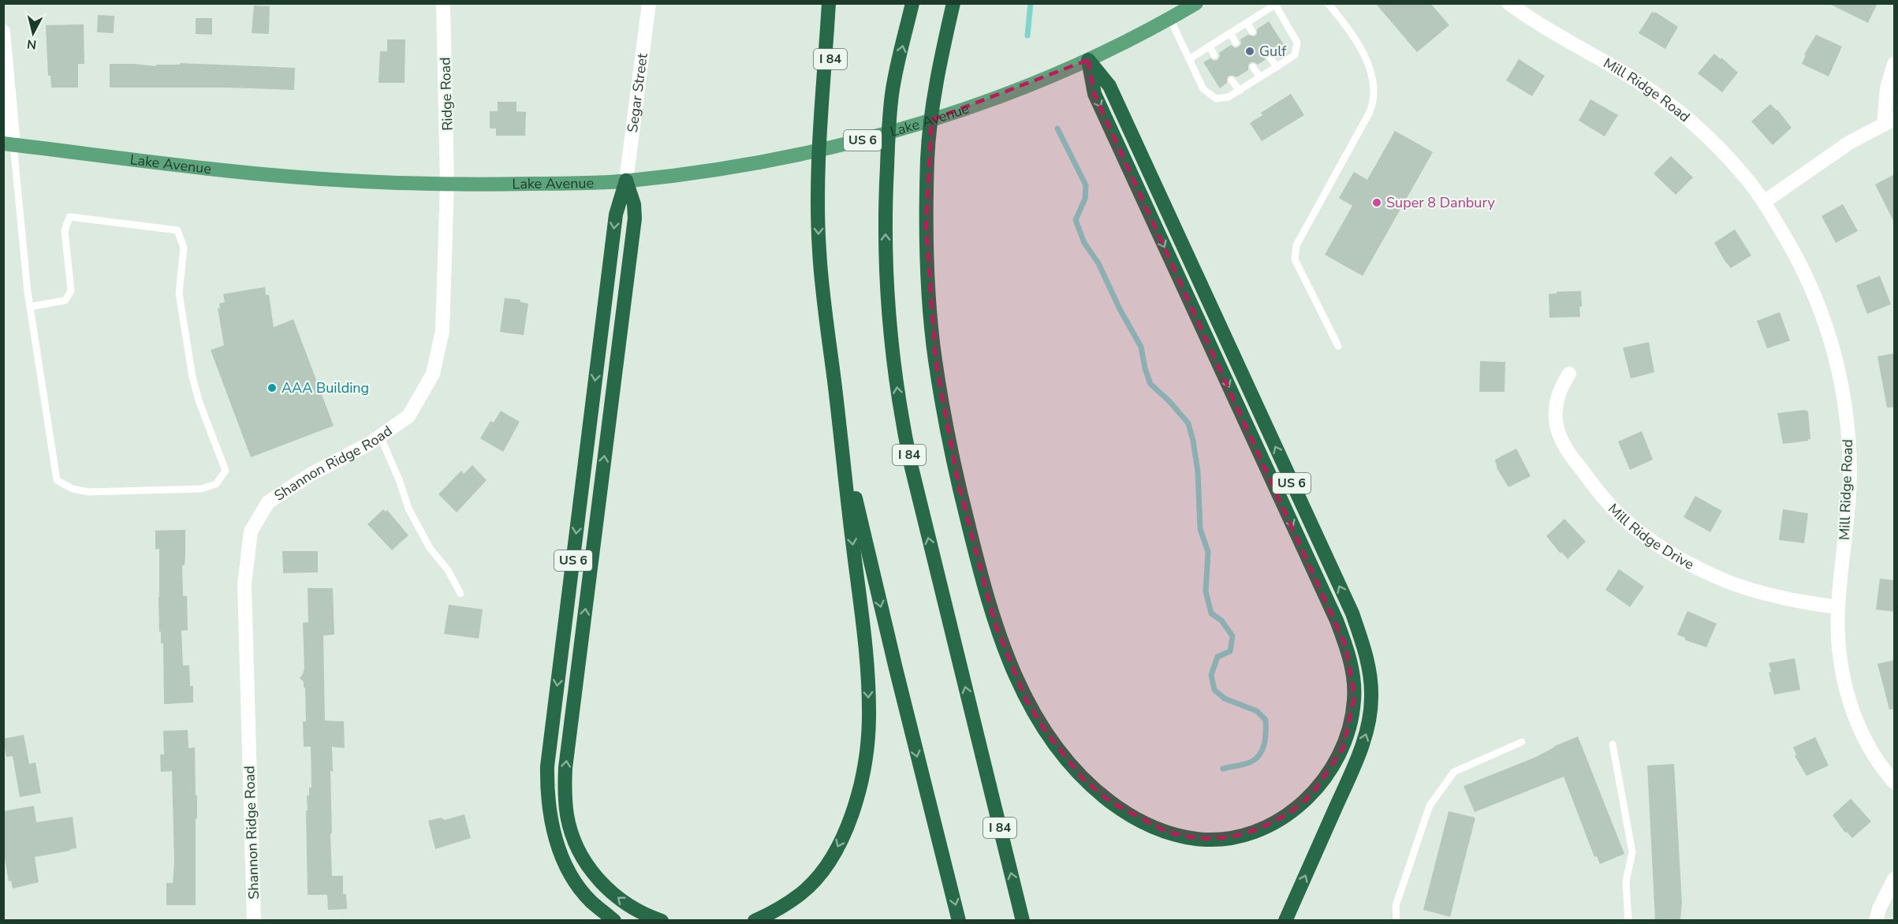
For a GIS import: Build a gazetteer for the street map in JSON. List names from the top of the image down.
{
  "streets": {
    "highway": ["I 84", "US 6"],
    "main road": ["Lake Avenue"],
    "street": [
      "Mill Ridge Road",
      "Segar Street",
      "Ridge Road",
      "Shannon Ridge Road",
      "Mill Ridge Drive"
    ]
  },
  "crossings": [
    ["Mill Ridge Road", "Mill Ridge Drive"],
    ["Segar Street", "Lake Avenue"],
    ["Segar Street", "US 6"],
    ["Ridge Road", "Lake Avenue"],
    ["Ridge Road", "Shannon Ridge Road"],
    ["Lake Avenue", "US 6"],
    ["Lake Avenue", "Shannon Ridge Road"]
  ],
  "places": ["Gulf", "Super 8 Danbury", "AAA Building"],
  "north": "bottom"
}
